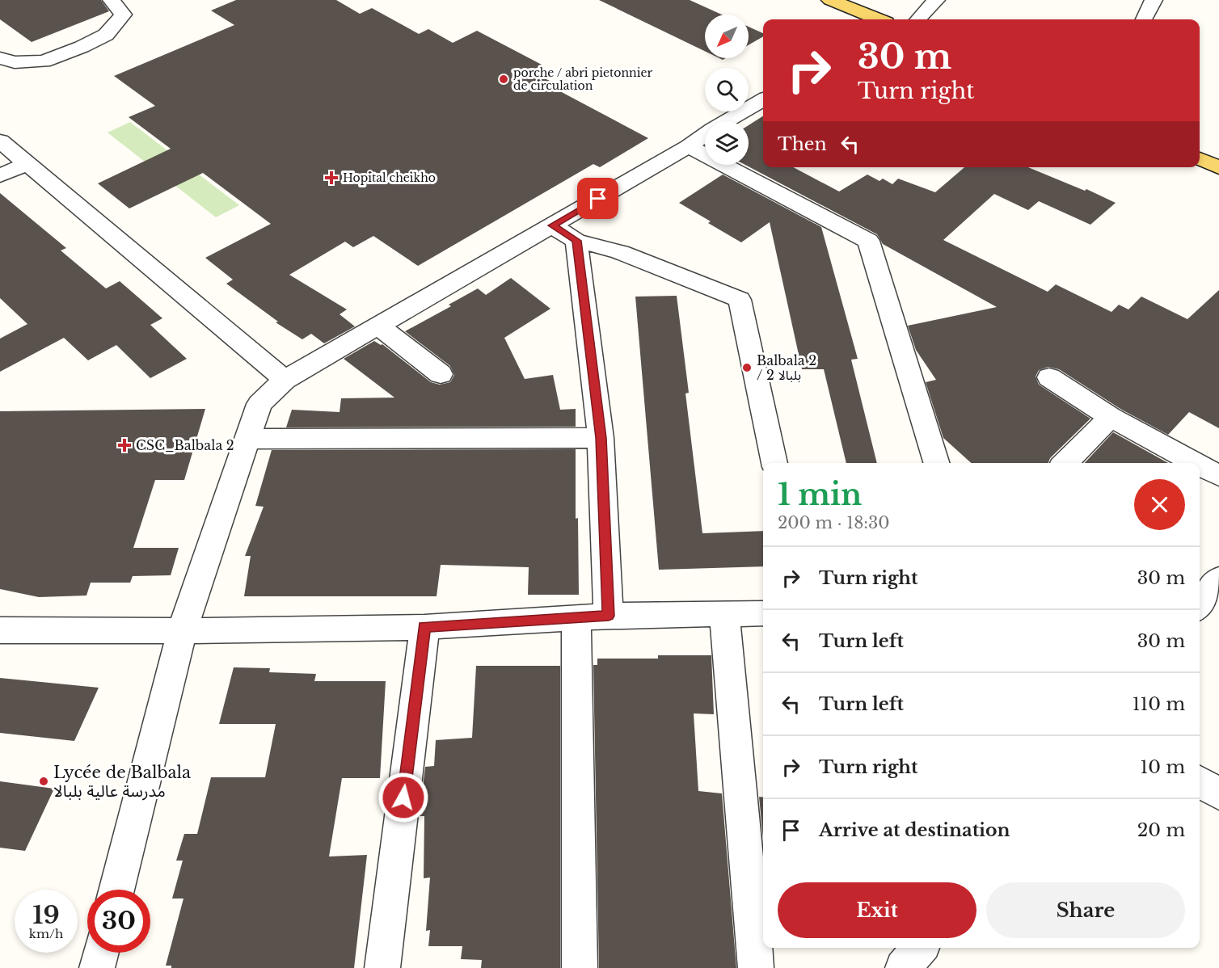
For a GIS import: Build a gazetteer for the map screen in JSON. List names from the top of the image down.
{
  "places": {
    "other": ["porche / abri pietonnier de circulation", "Balbala 2 / بلبالا 2", "Lycée de Balbala مدرسة عالية بلبالا"],
    "health": ["Hopital cheikho", "CSC_Balbala 2"]
  },
  "north": "bottom left",
  "page": {
    "turn": ["30 m", "Turn right"],
    "then": "Then",
    "heading": ["1 min", "200 m · 18:30"],
    "list": [
      {
        "name": "Turn right",
        "value": "30 m"
      },
      {
        "name": "Turn left",
        "value": "30 m"
      },
      {
        "name": "Turn left",
        "value": "110 m"
      },
      {
        "name": "Turn right",
        "value": "10 m"
      },
      {
        "name": "Arrive at destination",
        "value": "20 m"
      }
    ],
    "buttons": ["Exit", "Share"],
    "speed": "19 km/h",
    "limit": "30"
  }
}
